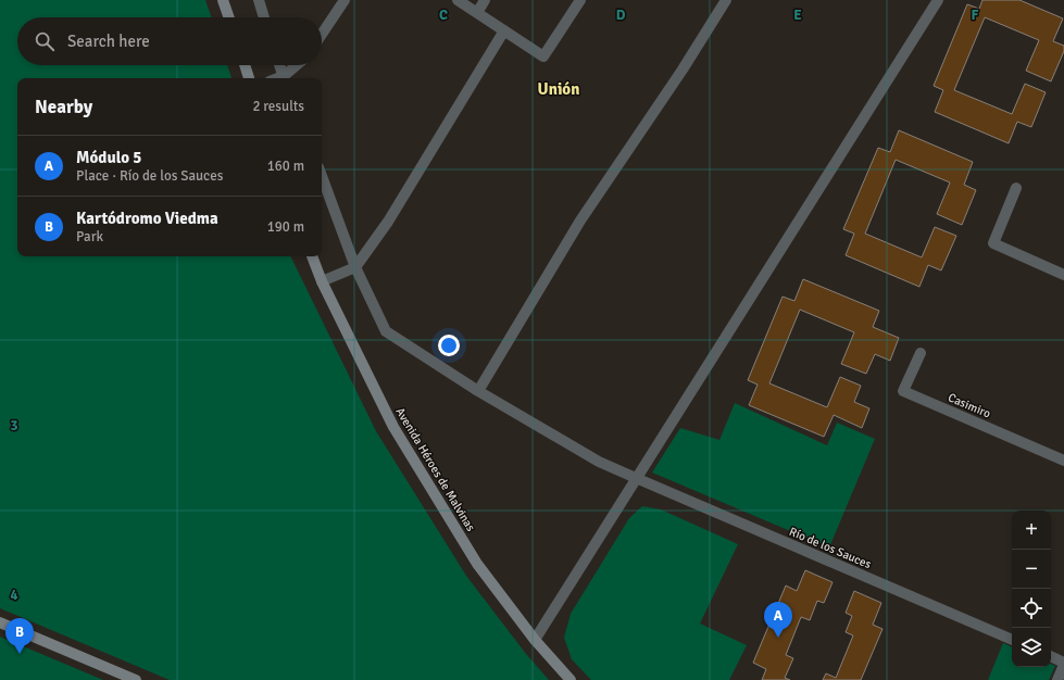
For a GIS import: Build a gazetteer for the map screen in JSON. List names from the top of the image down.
{
  "streets": {
    "main road": ["Avenida Héroes de Malvinas"],
    "street": ["Casimiro", "Río de los Sauces"]
  },
  "districts": ["Unión"],
  "page": {
    "search": "Search here",
    "heading": ["Nearby", "2 results"],
    "list": [
      {
        "mark": "A",
        "name": "Módulo 5",
        "note": "Place · Río de los Sauces",
        "value": "160 m"
      },
      {
        "mark": "B",
        "name": "Kartódromo Viedma",
        "note": "Park",
        "value": "190 m"
      }
    ],
    "map_buttons": ["+", "−"],
    "pins": ["A", "B"]
  },
  "grid": {
    "columns": [
      "C",
      "D",
      "E",
      "F"
    ],
    "rows": ["3", "4"]
  }
}
